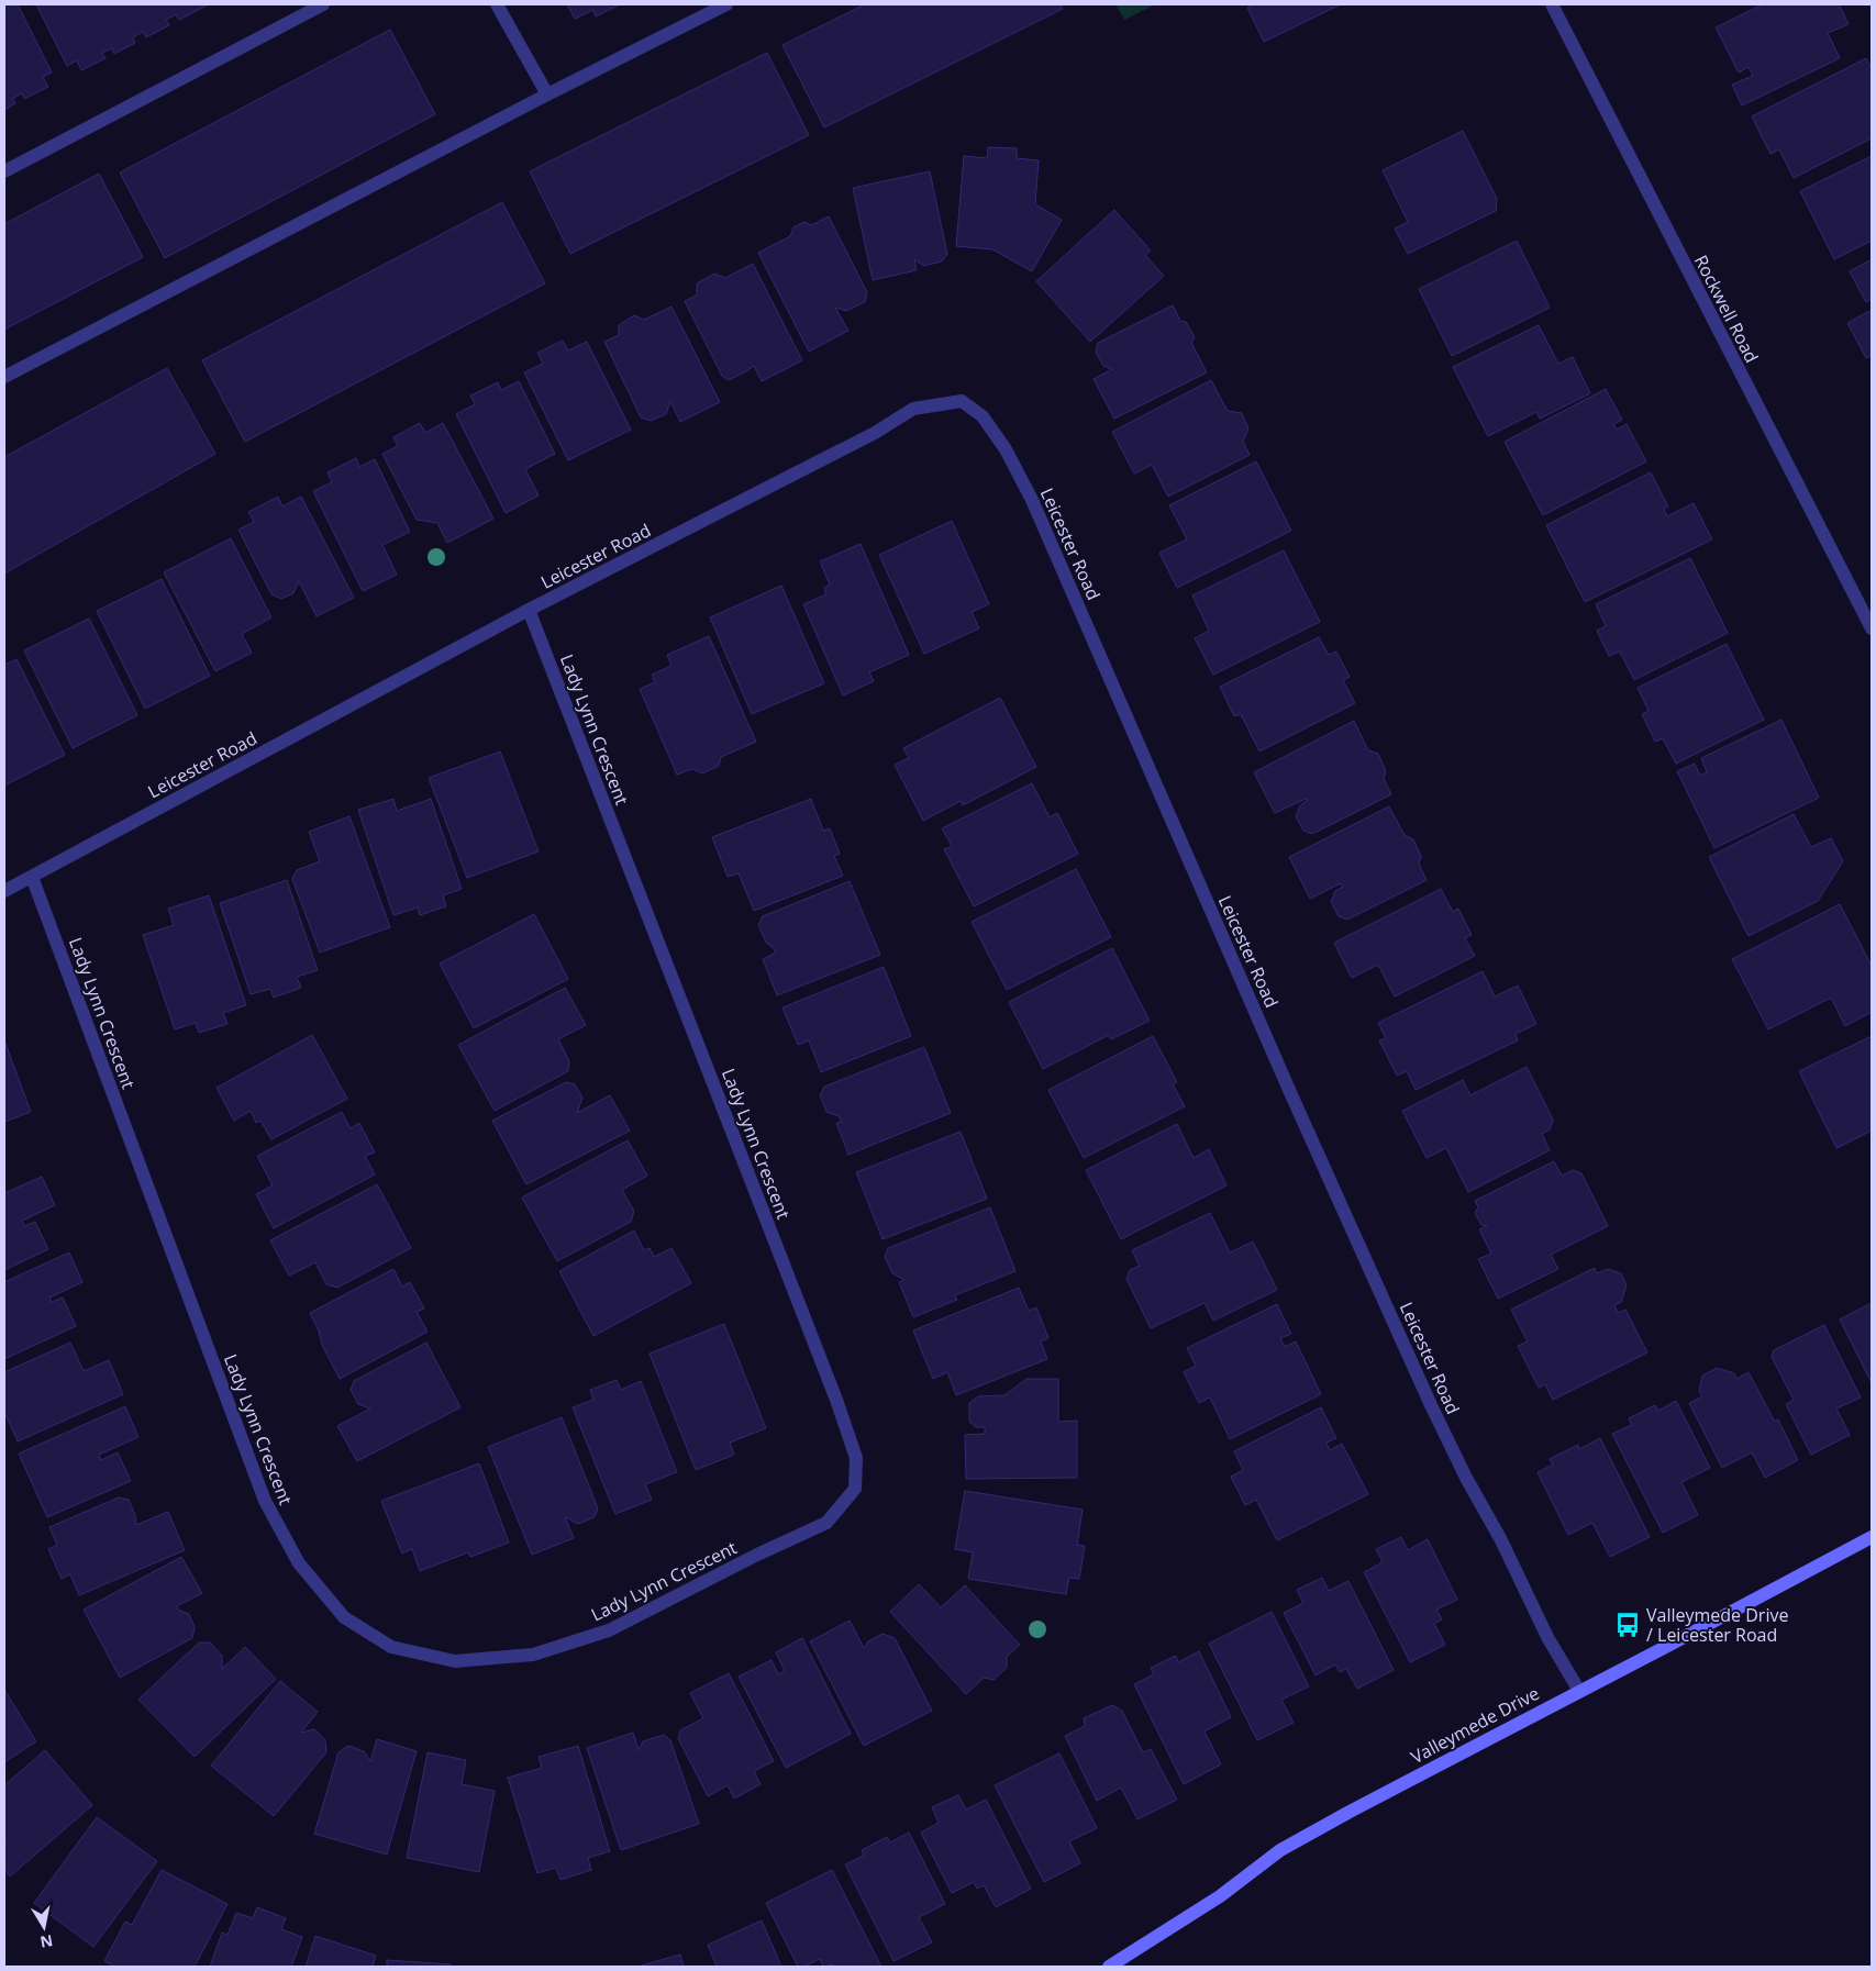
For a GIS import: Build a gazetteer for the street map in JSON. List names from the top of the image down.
{
  "streets": {
    "street": [
      "Rockwell Road",
      "Leicester Road",
      "Lady Lynn Crescent",
      "Valleymede Drive"
    ]
  },
  "crossings": [
    ["Leicester Road", "Lady Lynn Crescent"],
    ["Leicester Road", "Valleymede Drive"]
  ],
  "places": {
    "bus stop": ["Valleymede Drive / Leicester Road"]
  },
  "north": "bottom"
}
